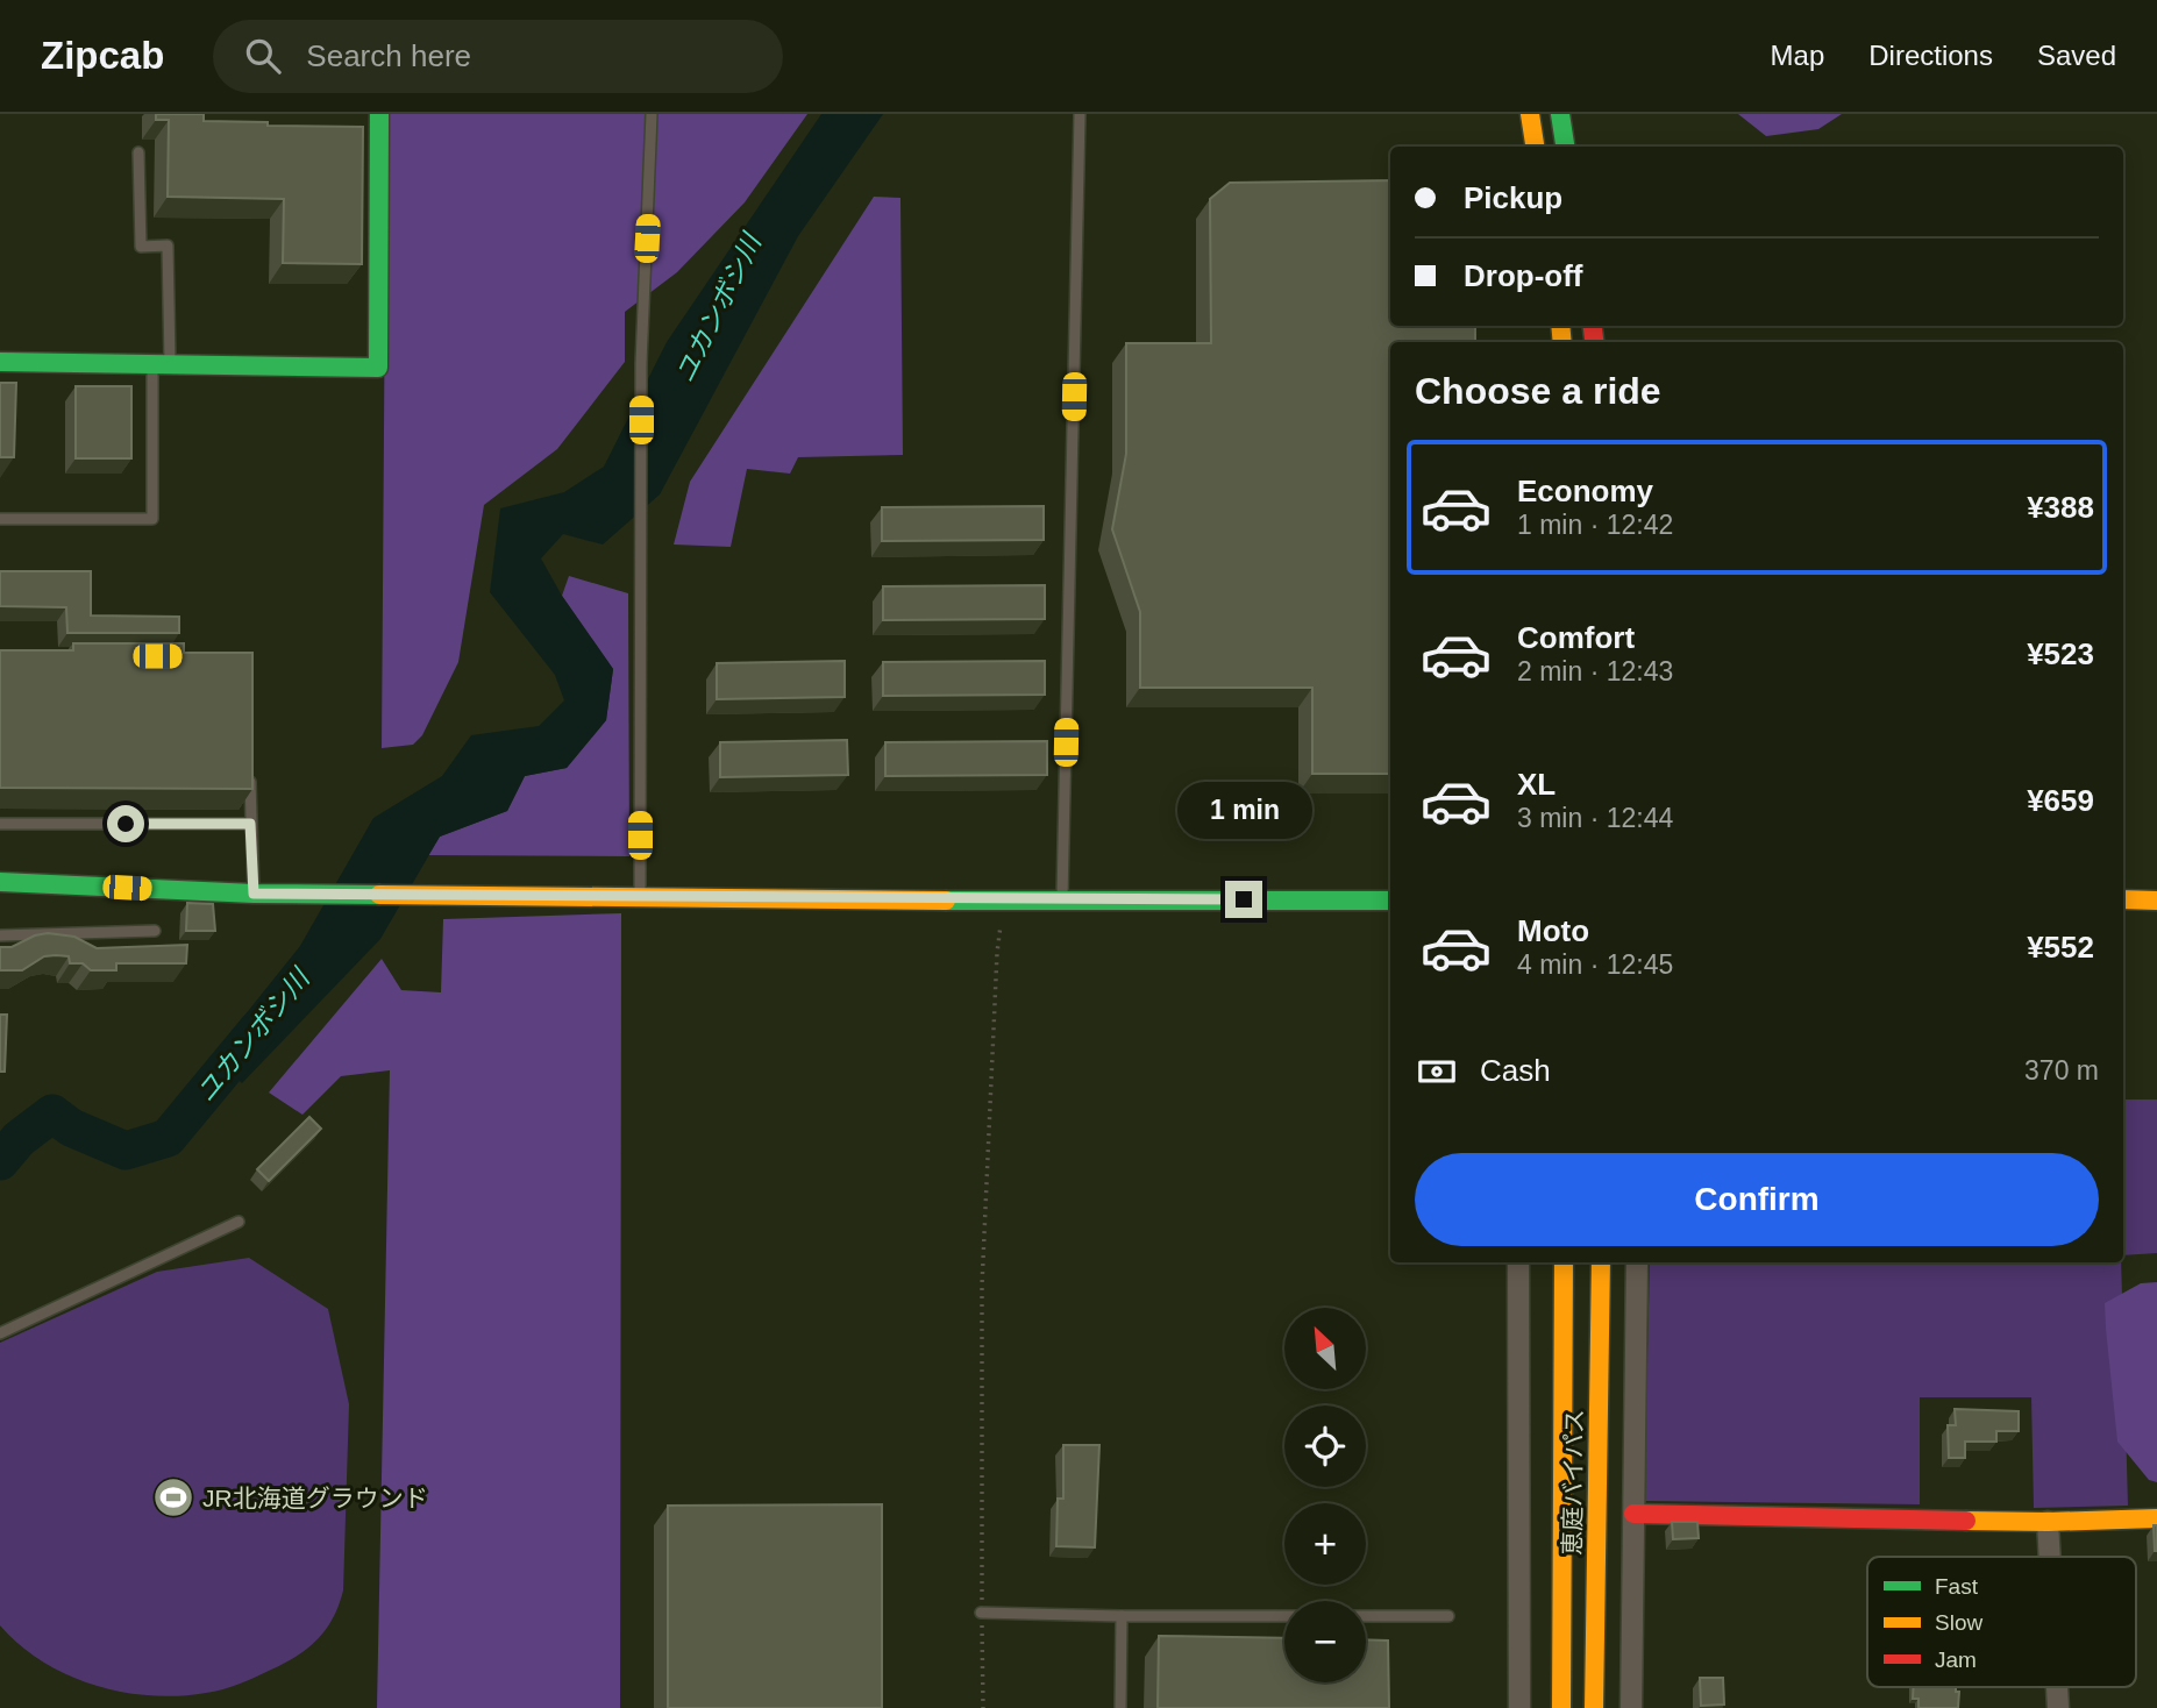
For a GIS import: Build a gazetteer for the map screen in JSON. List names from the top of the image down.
{
  "streets": {
    "main road": ["恵庭バイパス"]
  },
  "water": ["ユカンボシ川"],
  "places": {
    "sports": ["JR北海道グラウンド"]
  },
  "legend": ["Fast", "Slow", "Jam"],
  "north": "top left",
  "page": {
    "header": "Zipcab",
    "search": "Search here",
    "nav": ["Map", "Directions", "Saved"],
    "banner": ["Pickup", "Drop-off"],
    "heading": "Choose a ride",
    "list": [
      {
        "name": "Economy",
        "note": "1 min · 12:42",
        "value": "¥388"
      },
      {
        "name": "Comfort",
        "note": "2 min · 12:43",
        "value": "¥523"
      },
      {
        "name": "XL",
        "note": "3 min · 12:44",
        "value": "¥659"
      },
      {
        "name": "Moto",
        "note": "4 min · 12:45",
        "value": "¥552"
      }
    ],
    "bubble": "1 min",
    "pay": ["Cash", "370 m"],
    "buttons": "Confirm",
    "map_buttons": ["+", "−"]
  }
}
